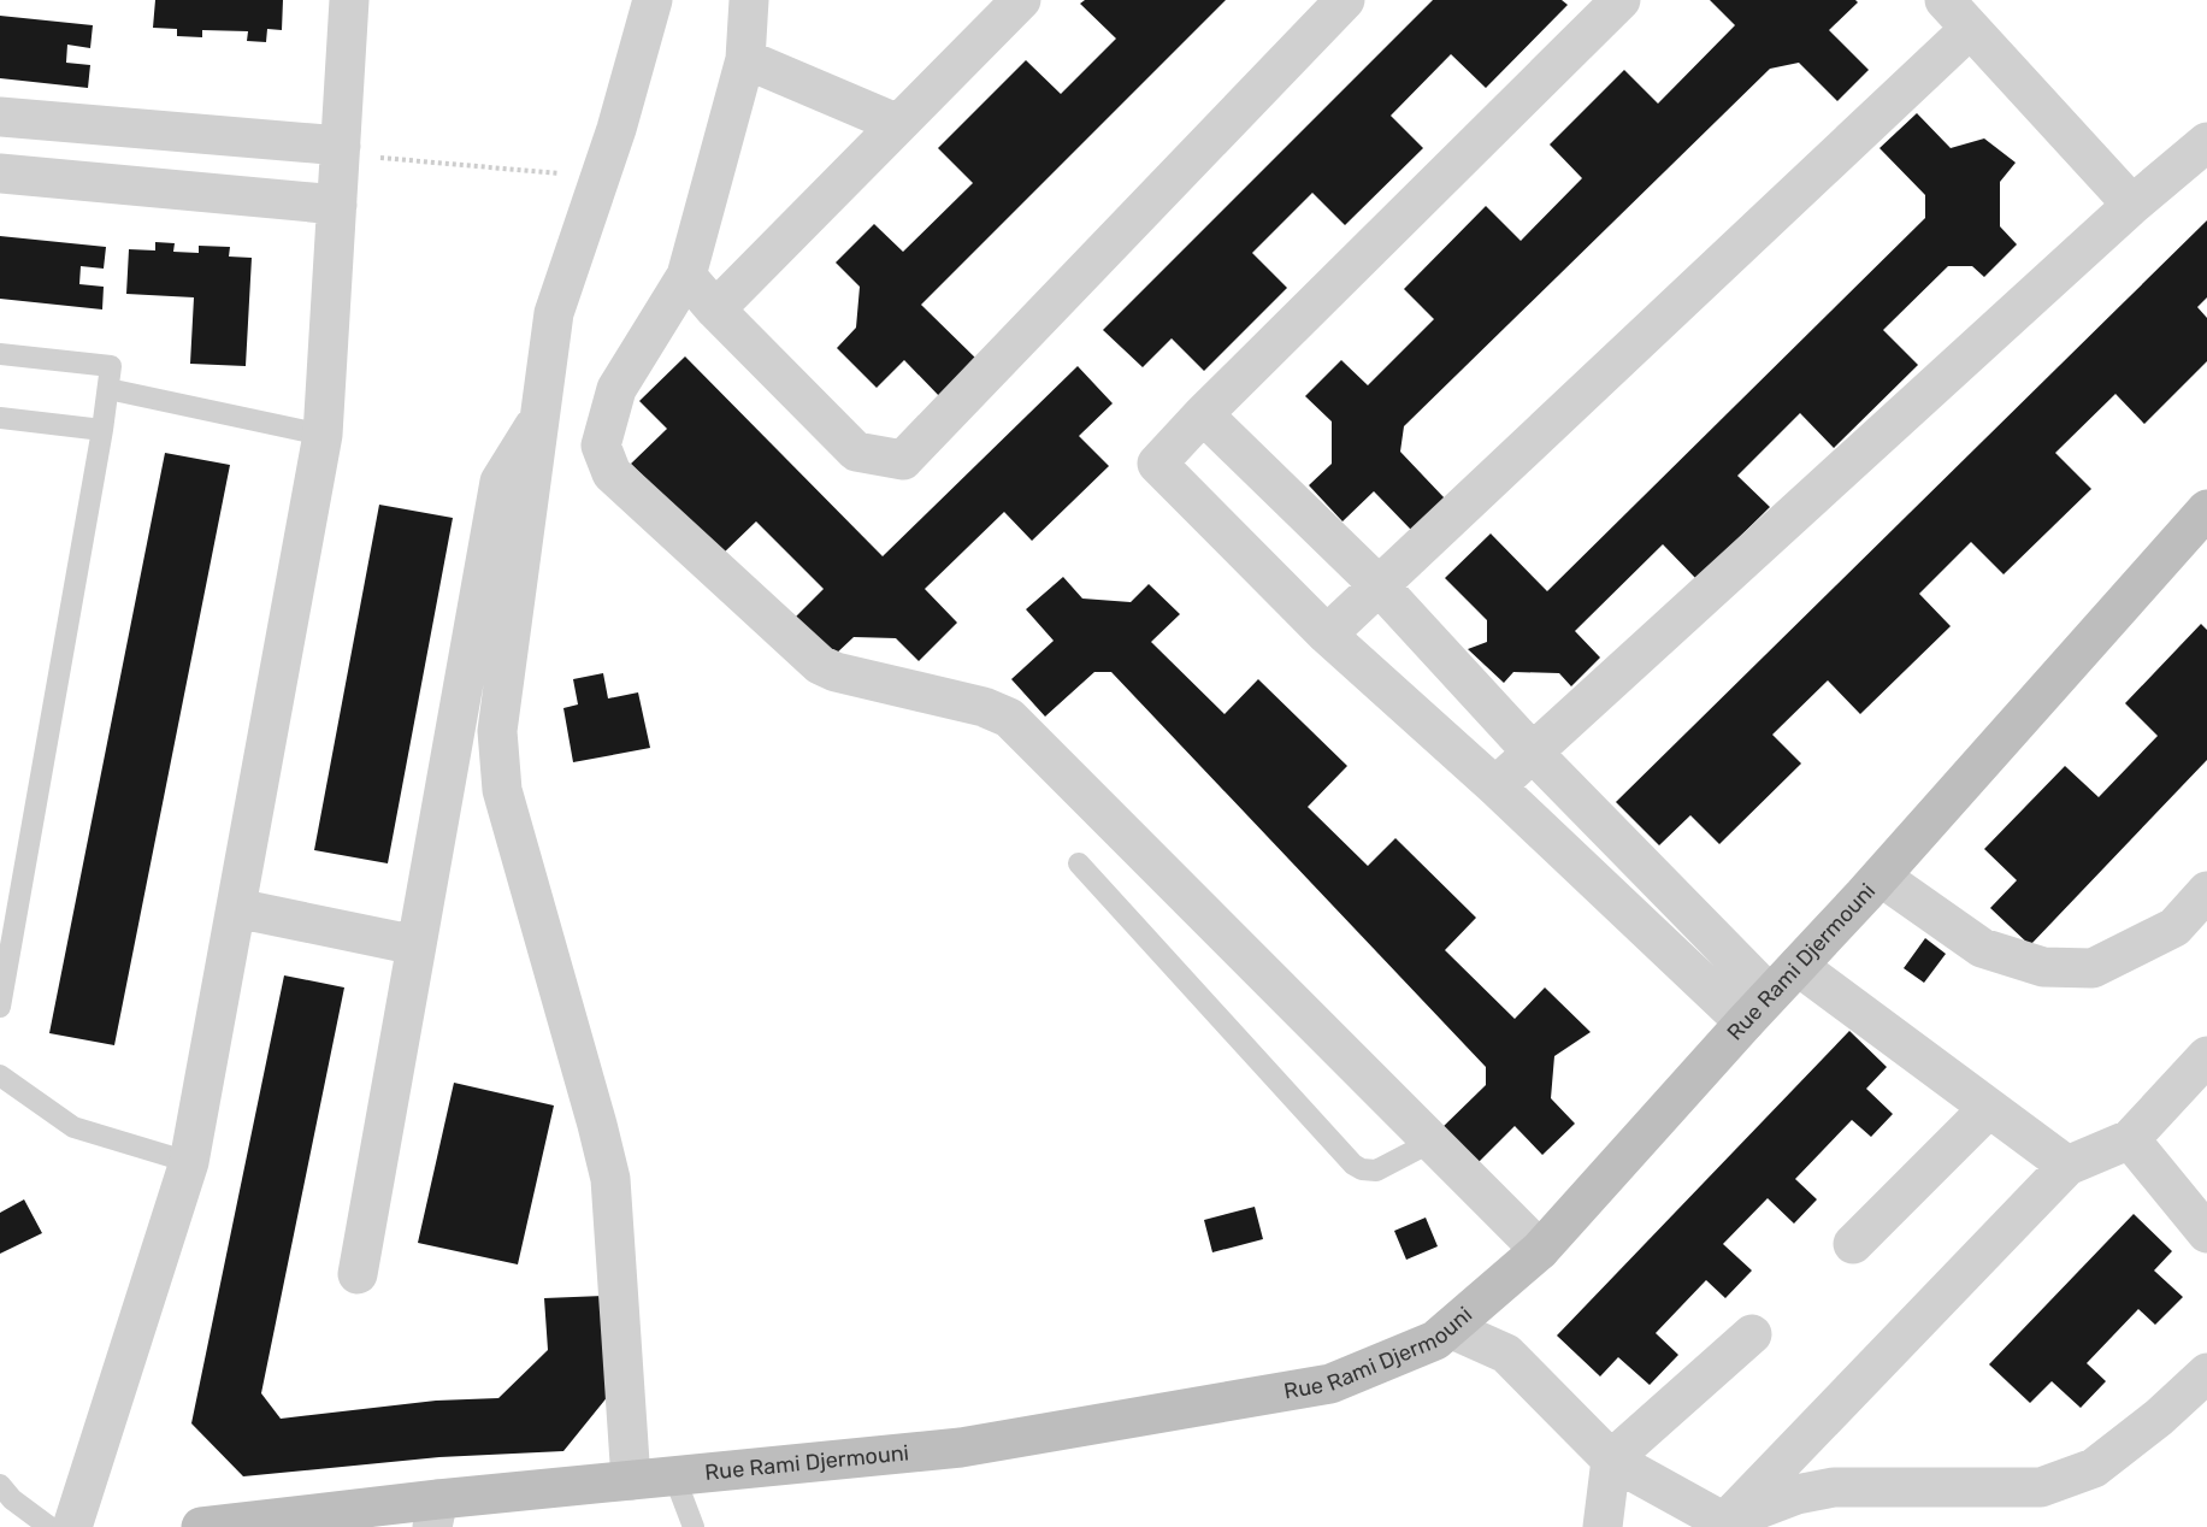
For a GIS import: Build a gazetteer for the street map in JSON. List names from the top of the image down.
{
  "streets": {
    "main road": ["Rue Rami Djermouni"]
  }
}
